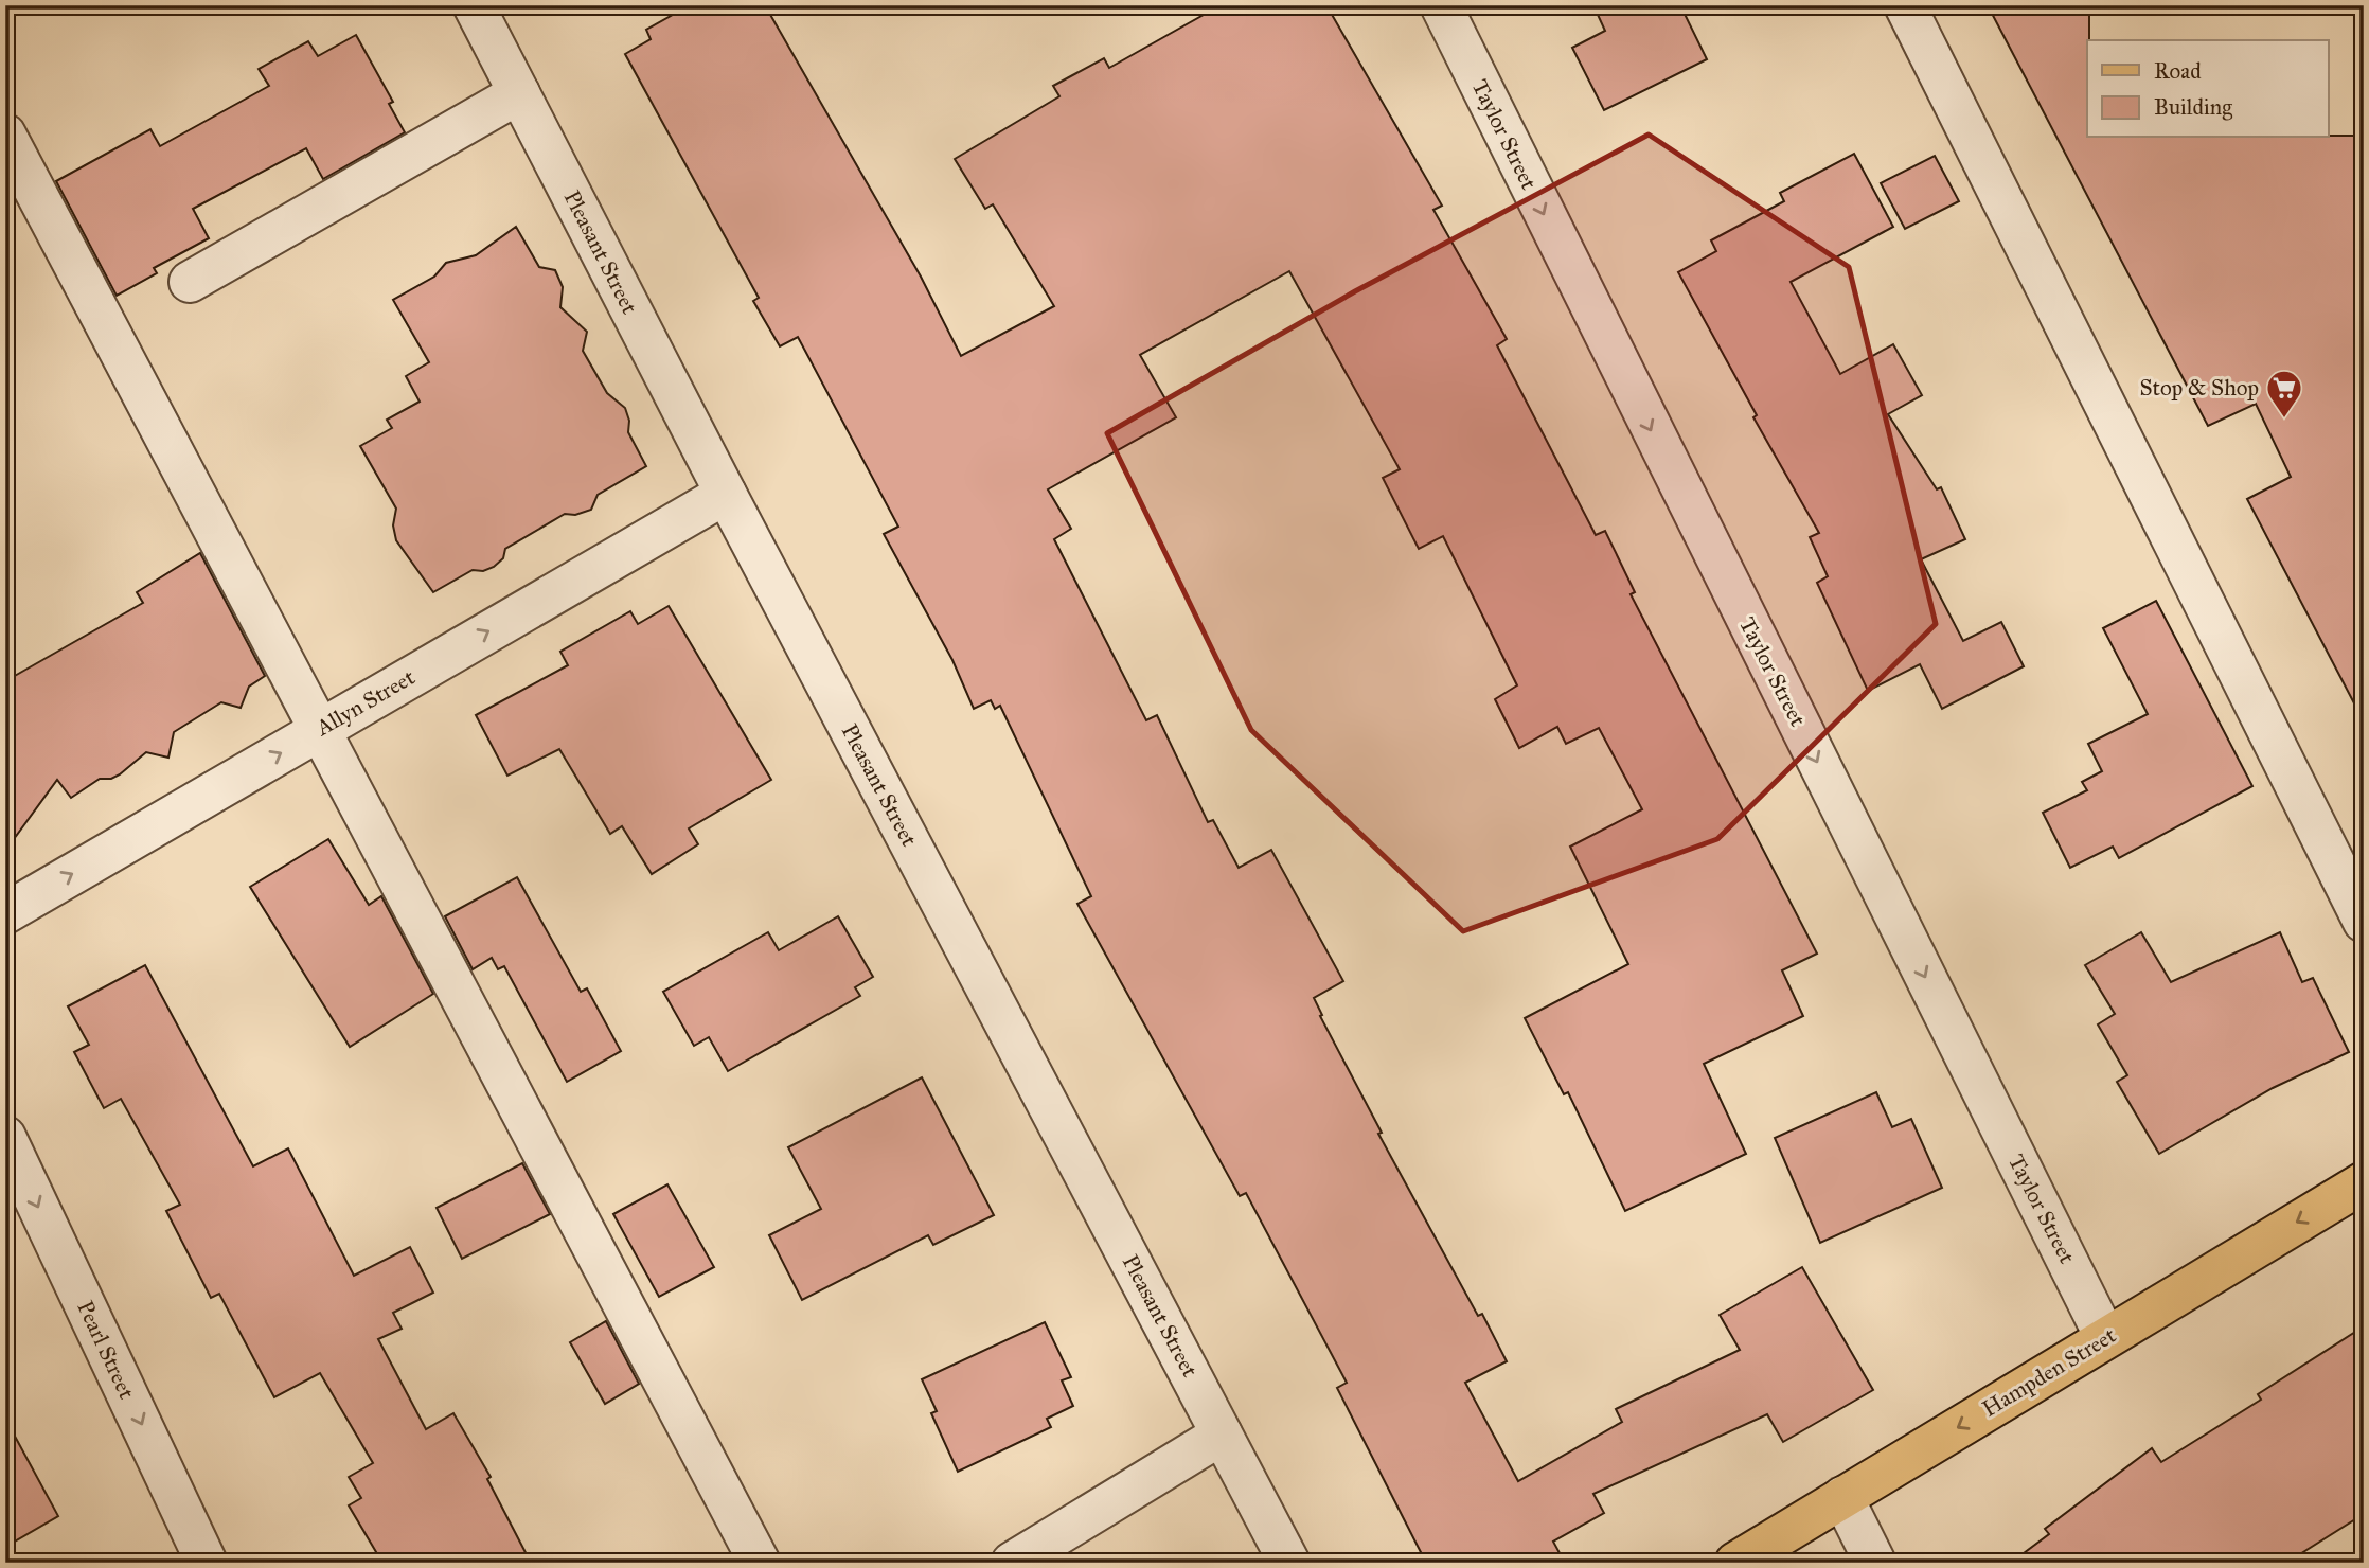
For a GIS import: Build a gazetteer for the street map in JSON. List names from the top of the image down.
{
  "streets": {
    "main road": ["Hampden Street"],
    "street": [
      "Taylor Street",
      "Pleasant Street",
      "Allyn Street",
      "Pearl Street"
    ]
  },
  "crossings": [
    ["Taylor Street", "Hampden Street"],
    ["Pleasant Street", "Allyn Street"]
  ],
  "one_way": [
    "Taylor Street",
    "Allyn Street",
    "Pearl Street",
    "Hampden Street"
  ],
  "places": {
    "supermarket": ["Stop & Shop"]
  },
  "legend": ["Road", "Building"]
}
